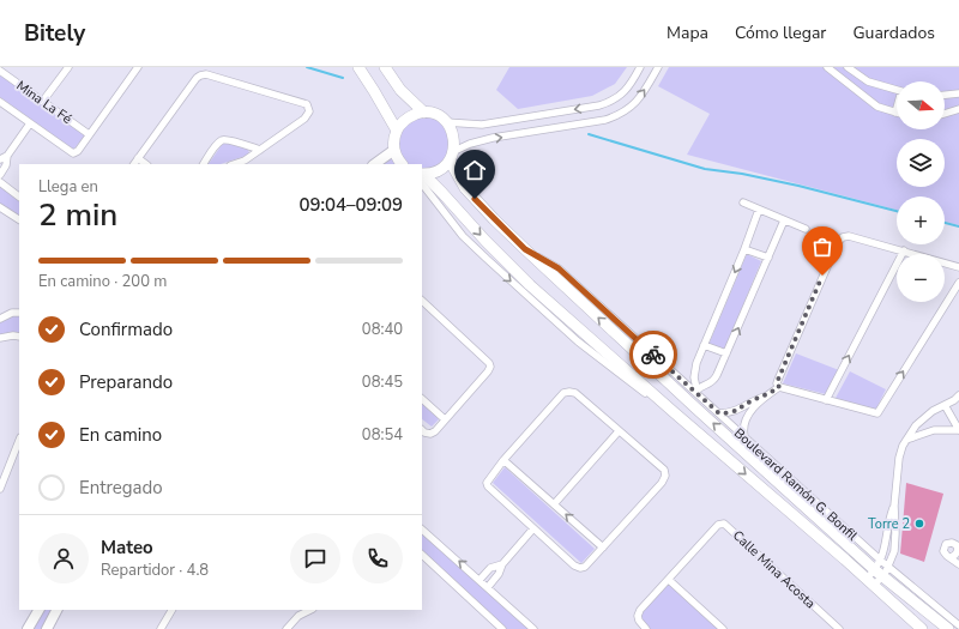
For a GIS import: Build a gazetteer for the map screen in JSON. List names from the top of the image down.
{
  "streets": {
    "main road": ["Boulevard Ramón G. Bonfil"],
    "street": ["Mina La Fé", "Calle Mina Acosta"]
  },
  "places": ["Torre 2"],
  "north": "right",
  "page": {
    "header": "Bitely",
    "nav": ["Mapa", "Cómo llegar", "Guardados"],
    "map_buttons": ["+", "−"],
    "heading": ["2 min", "Llega en", "09:04–09:09"],
    "panel": ["Mateo", "Repartidor · 4.8"],
    "bar": "En camino · 200 m",
    "list": [
      ["Confirmado", "08:40"],
      ["Preparando", "08:45"],
      ["En camino", "08:54"],
      "Entregado"
    ]
  }
}
